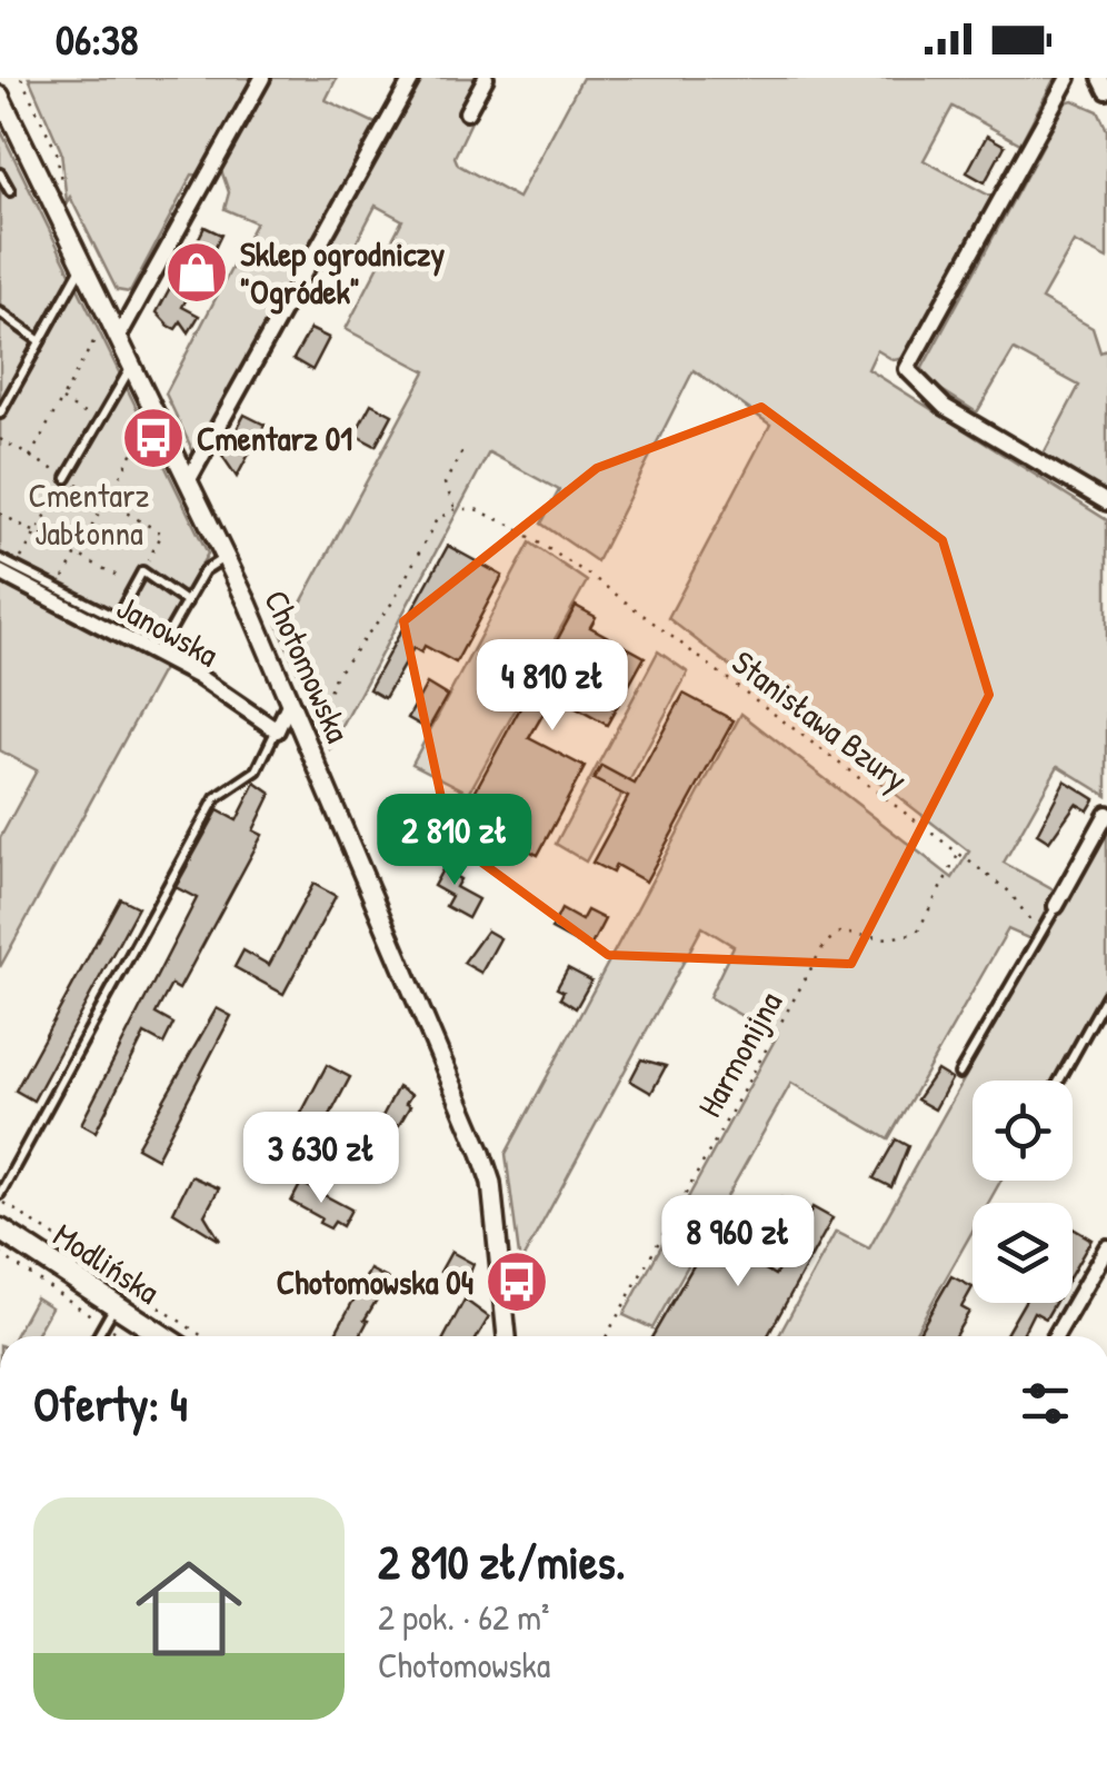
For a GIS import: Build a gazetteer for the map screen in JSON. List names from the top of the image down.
{
  "streets": {
    "main road": ["Modlińska"],
    "street": ["Janowska", "Chotomowska"],
    "path": ["Stanisława Bzury", "Harmonijna"]
  },
  "crossings": [
    ["Stanisława Bzury", "Harmonijna"]
  ],
  "parks": ["Cmentarz Jabłonna"],
  "places": {
    "shop": ["Sklep ogrodniczy \"Ogródek\""],
    "bus stop": ["Cmentarz 01", "Chotomowska 04"]
  },
  "page": {
    "status": "06:38",
    "price": [
      "4 810 zł",
      "2 810 zł",
      "3 630 zł",
      "8 960 zł"
    ],
    "heading": "Oferty: 4",
    "list": [
      {
        "name": "2 810 zł/mies.",
        "note": "2 pok. · 62 m² · Chotomowska"
      }
    ]
  }
}
